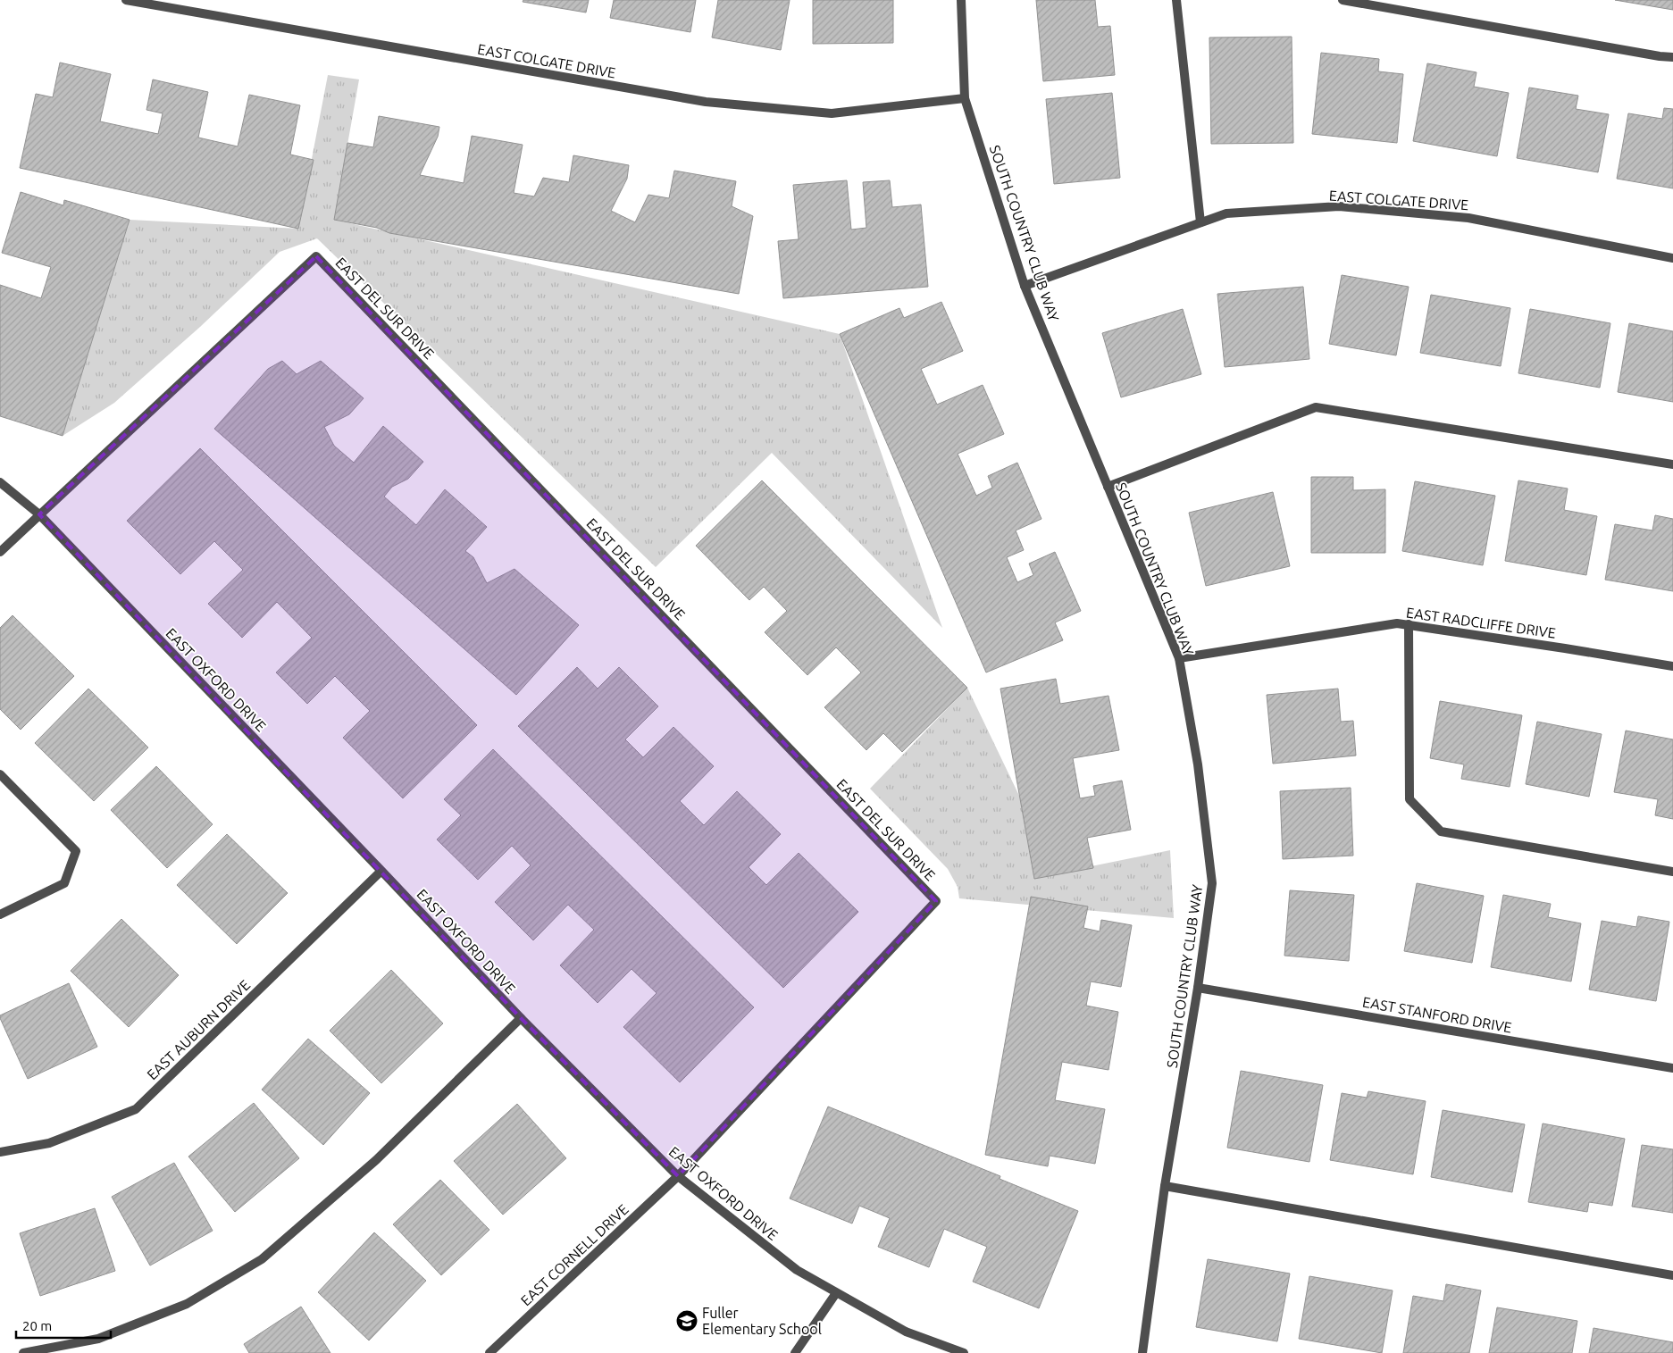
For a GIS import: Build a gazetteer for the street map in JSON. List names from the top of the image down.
{
  "streets": {
    "street": [
      "EAST COLGATE DRIVE",
      "SOUTH COUNTRY CLUB WAY",
      "EAST DEL SUR DRIVE",
      "EAST RADCLIFFE DRIVE",
      "EAST OXFORD DRIVE",
      "EAST STANFORD DRIVE",
      "EAST AUBURN DRIVE",
      "EAST CORNELL DRIVE"
    ]
  },
  "crossings": [
    ["EAST COLGATE DRIVE", "SOUTH COUNTRY CLUB WAY"],
    ["SOUTH COUNTRY CLUB WAY", "EAST RADCLIFFE DRIVE"],
    ["SOUTH COUNTRY CLUB WAY", "EAST STANFORD DRIVE"],
    ["EAST DEL SUR DRIVE", "EAST OXFORD DRIVE"],
    ["EAST DEL SUR DRIVE", "EAST CORNELL DRIVE"],
    ["EAST OXFORD DRIVE", "EAST AUBURN DRIVE"],
    ["EAST OXFORD DRIVE", "EAST CORNELL DRIVE"]
  ],
  "places": {
    "school or university": ["Fuller Elementary School"]
  },
  "scale_bar": "20 m"
}
